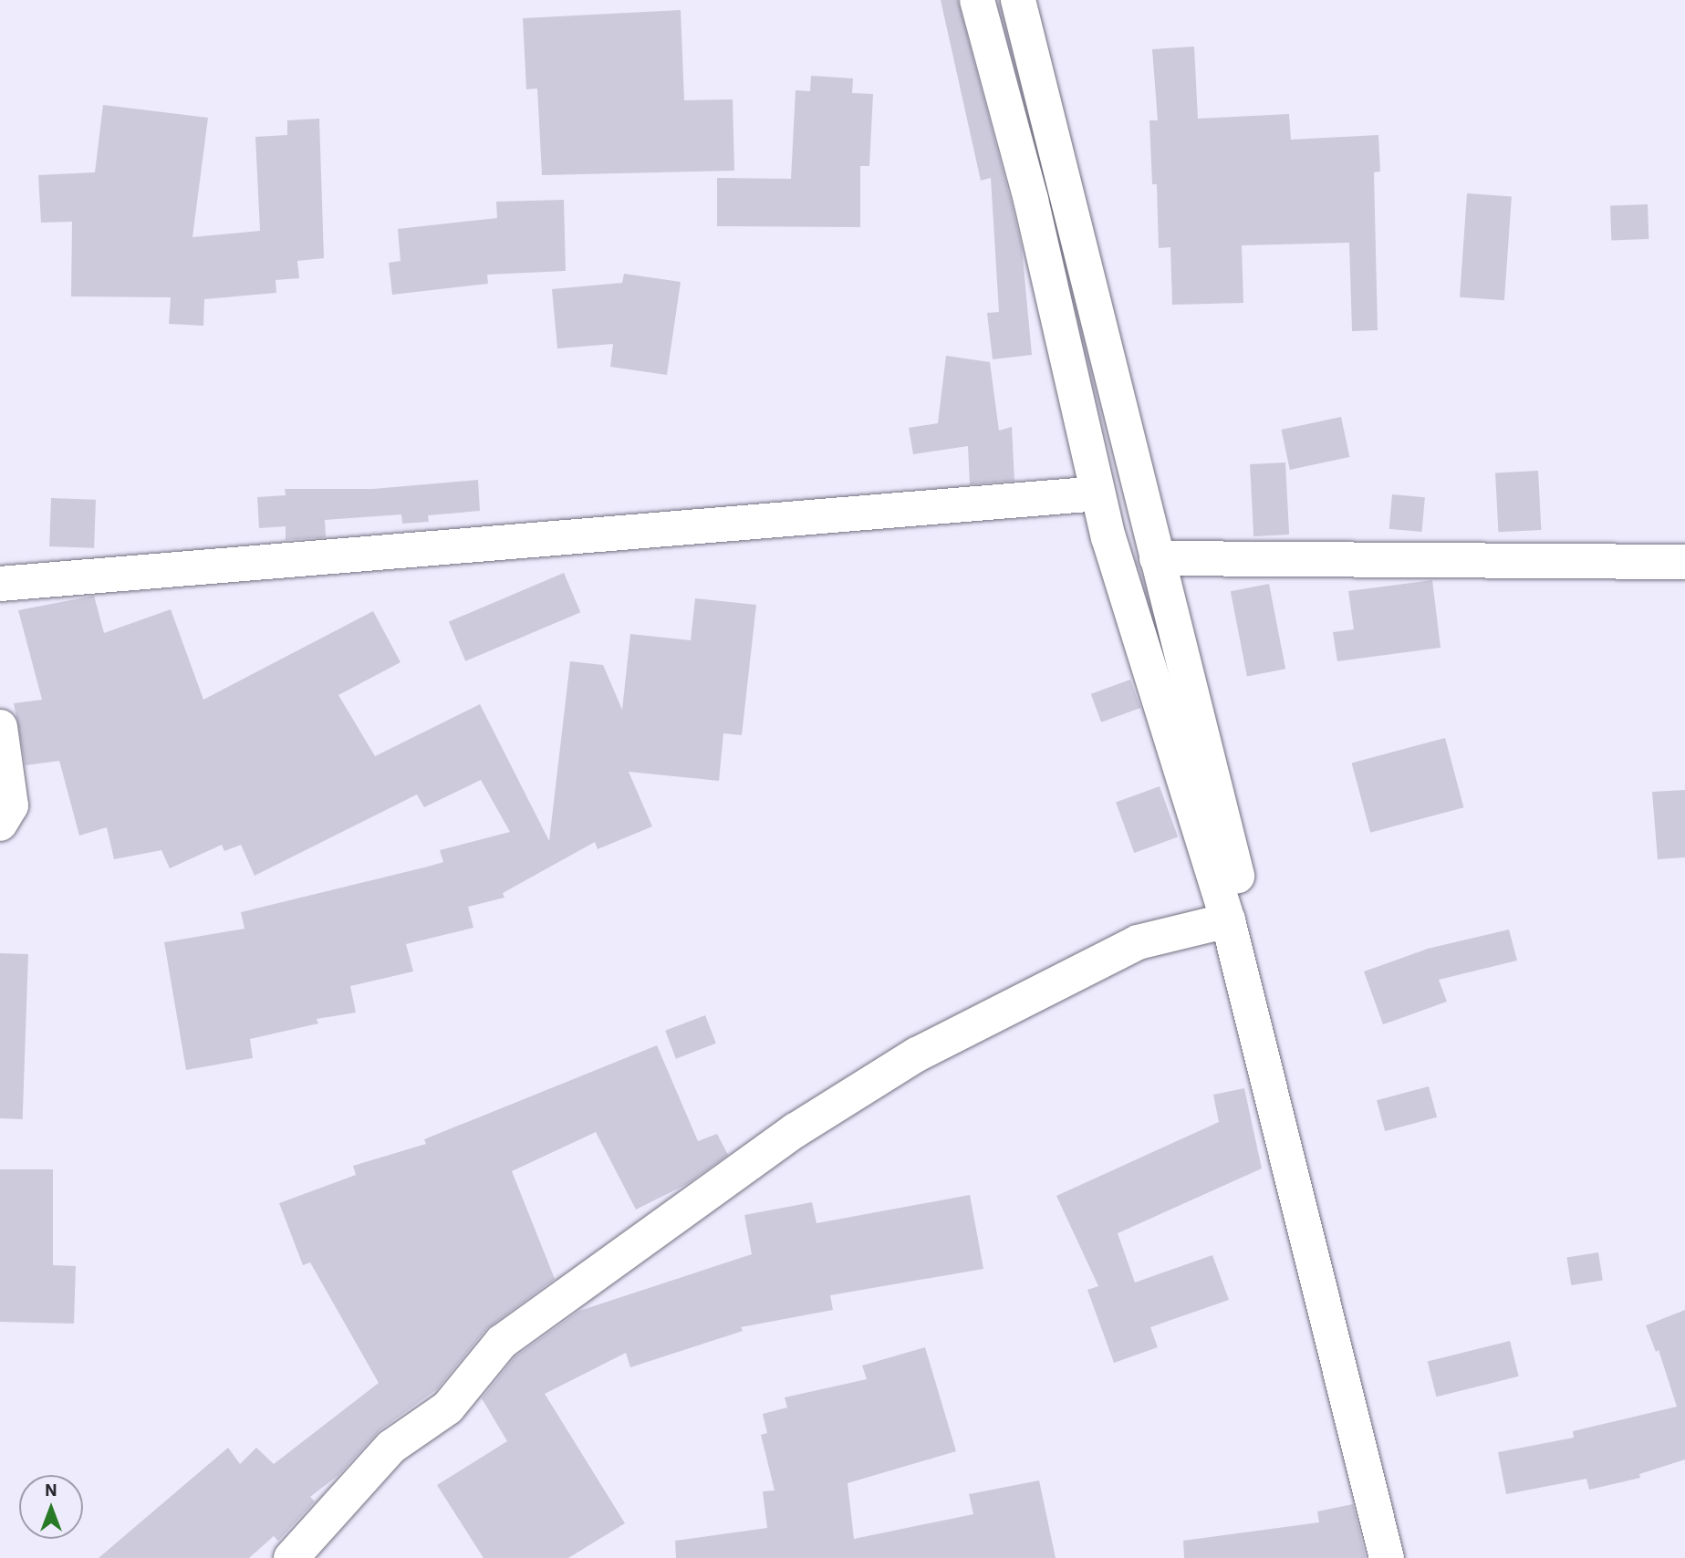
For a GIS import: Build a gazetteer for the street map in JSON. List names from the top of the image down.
{
  "north": "top"
}
